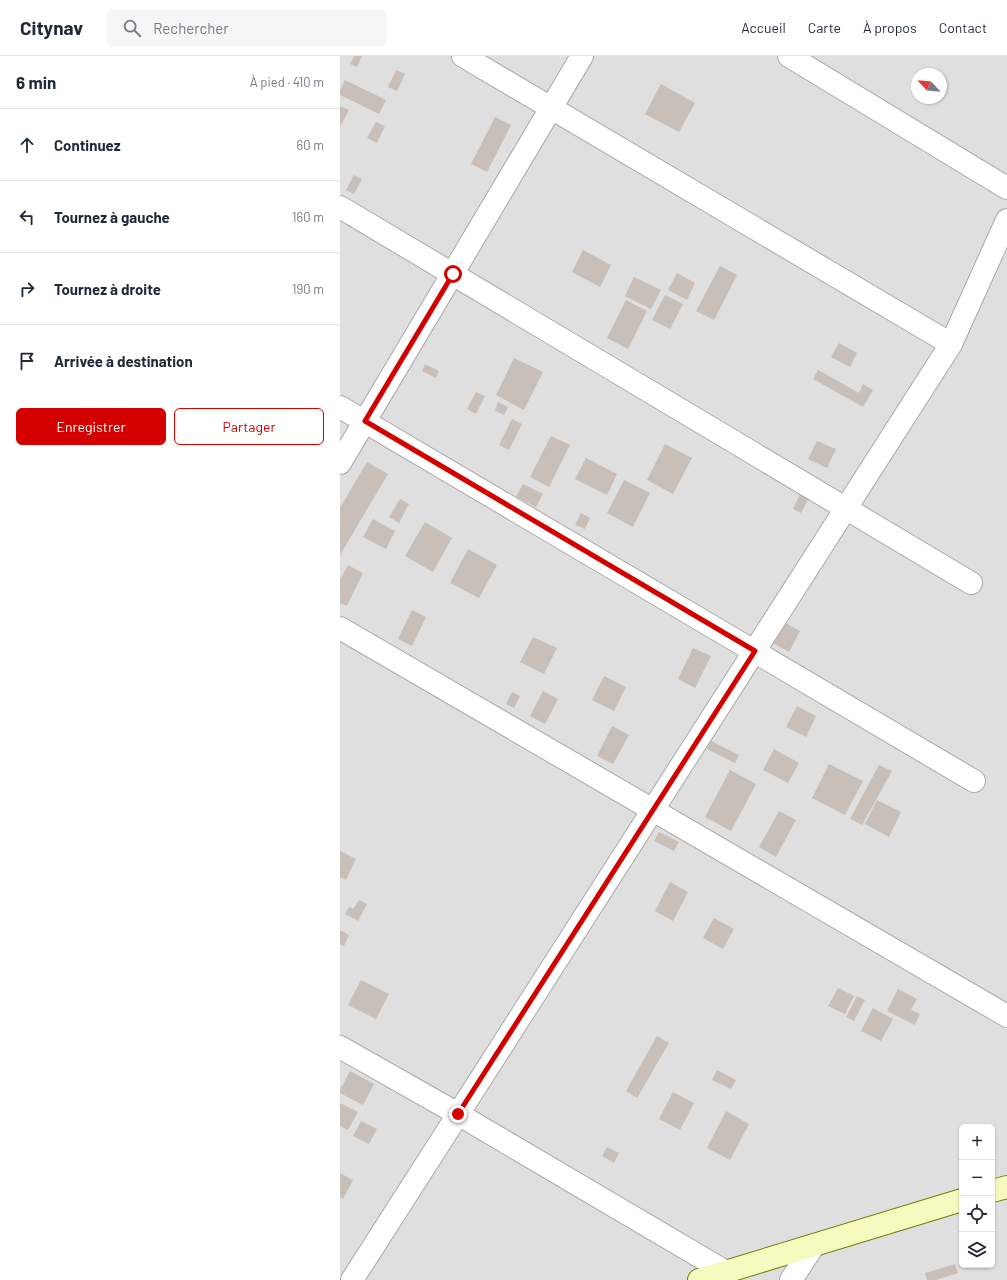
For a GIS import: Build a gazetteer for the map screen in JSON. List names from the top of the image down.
{
  "north": "top left",
  "page": {
    "header": "Citynav",
    "search": "Rechercher",
    "nav": [
      "Accueil",
      "Carte",
      "À propos",
      "Contact"
    ],
    "heading": ["6 min", "À pied · 410 m"],
    "list": [
      ["Continuez", "60 m"],
      ["Tournez à gauche", "160 m"],
      ["Tournez à droite", "190 m"],
      "Arrivée à destination"
    ],
    "buttons": ["Enregistrer", "Partager"],
    "map_buttons": ["+", "−"]
  }
}
